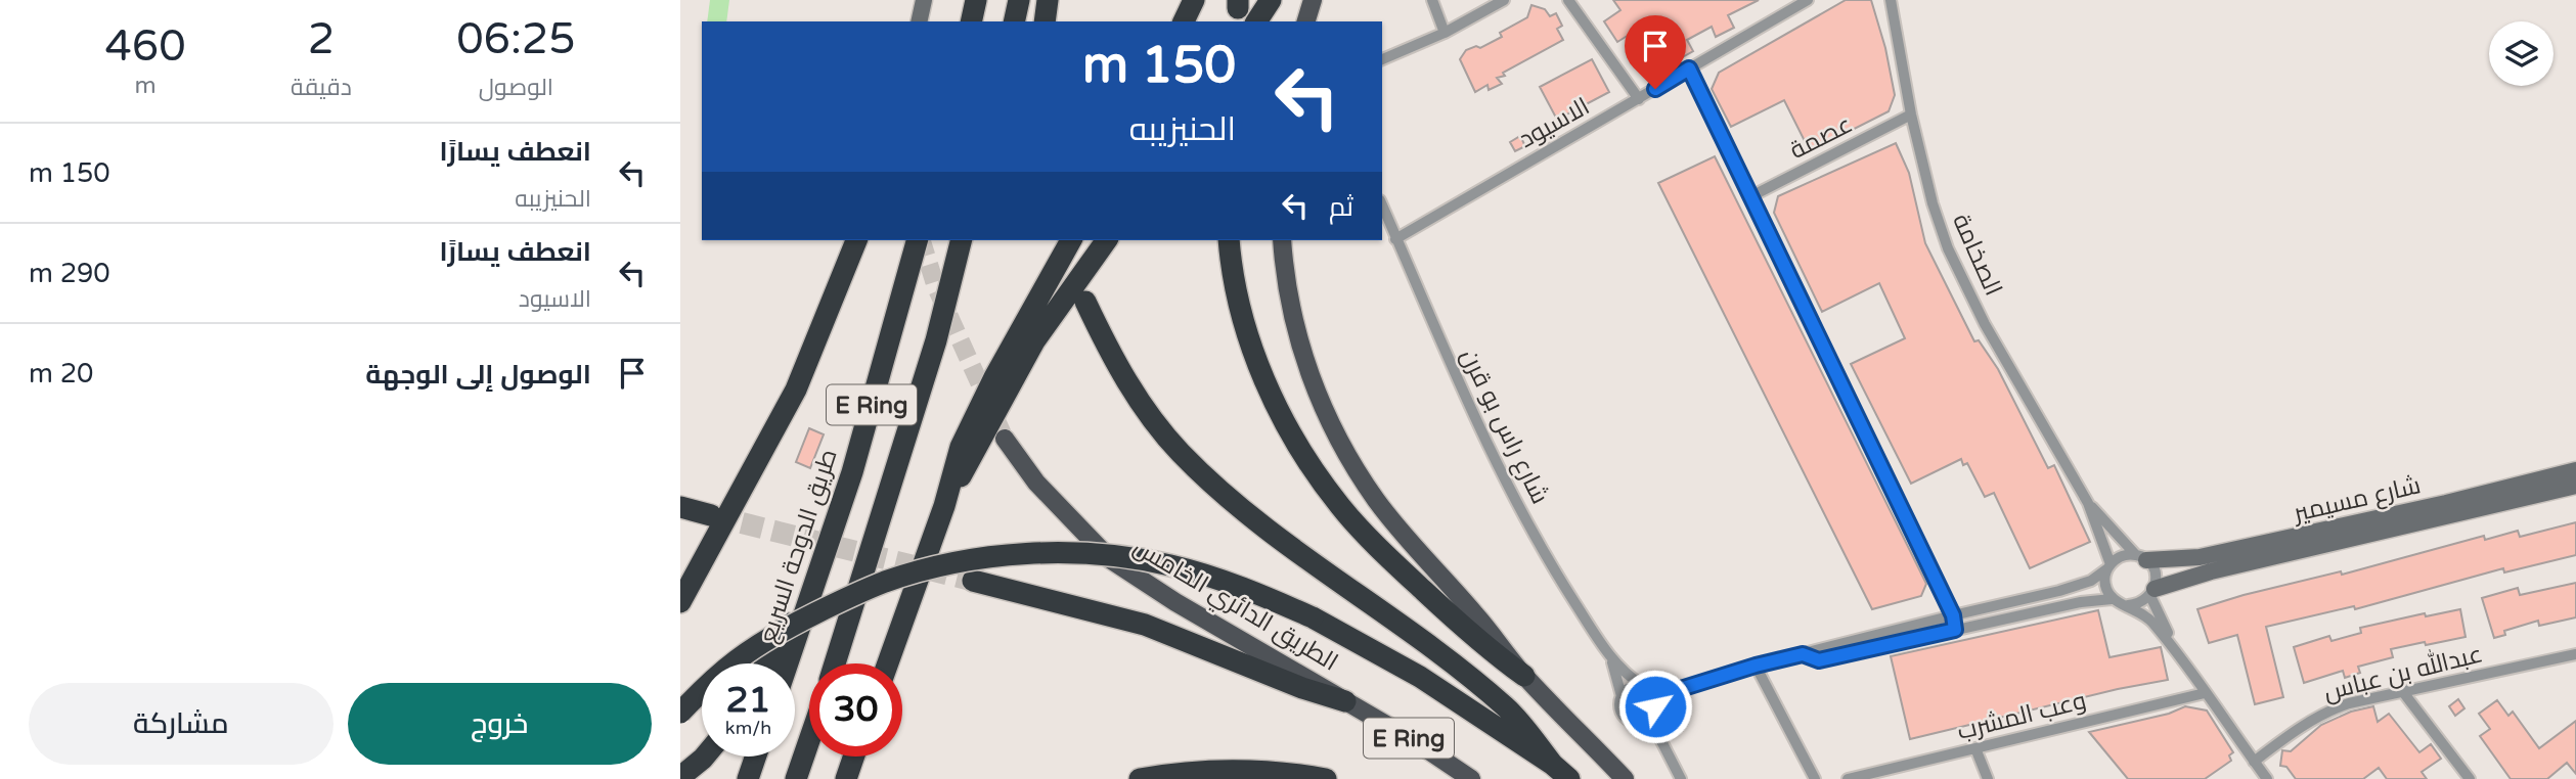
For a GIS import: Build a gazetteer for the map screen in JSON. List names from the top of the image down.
{
  "streets": {
    "highway": ["E Ring", "طريق الدوحة السريع"],
    "main road": ["الطريق الدائري الخامس"],
    "street": [
      "الاسيود",
      "عصمة",
      "الصخامة",
      "شارع راس بو قرن",
      "شارع مسيمير",
      "عبدالله بن عباس",
      "وعب المشرب"
    ]
  },
  "crossings": [
    ["الاسيود", "شارع راس بو قرن"],
    ["عصمة", "الصخامة"],
    ["الصخامة", "شارع مسيمير"]
  ],
  "page": {
    "eta": [
      "06:25",
      "الوصول",
      "2",
      "دقيقة",
      "460",
      "m"
    ],
    "turn": ["150 m", "الحنيزيبه"],
    "list": [
      {
        "name": "انعطف يسارًا",
        "note": "الحنيزيبه",
        "value": "150 m"
      },
      {
        "name": "انعطف يسارًا",
        "note": "الاسيود",
        "value": "290 m"
      },
      {
        "name": "الوصول إلى الوجهة",
        "value": "20 m"
      }
    ],
    "then": "ثم",
    "speed": "21 km/h",
    "limit": "30",
    "buttons": ["خروج", "مشاركة"]
  }
}
